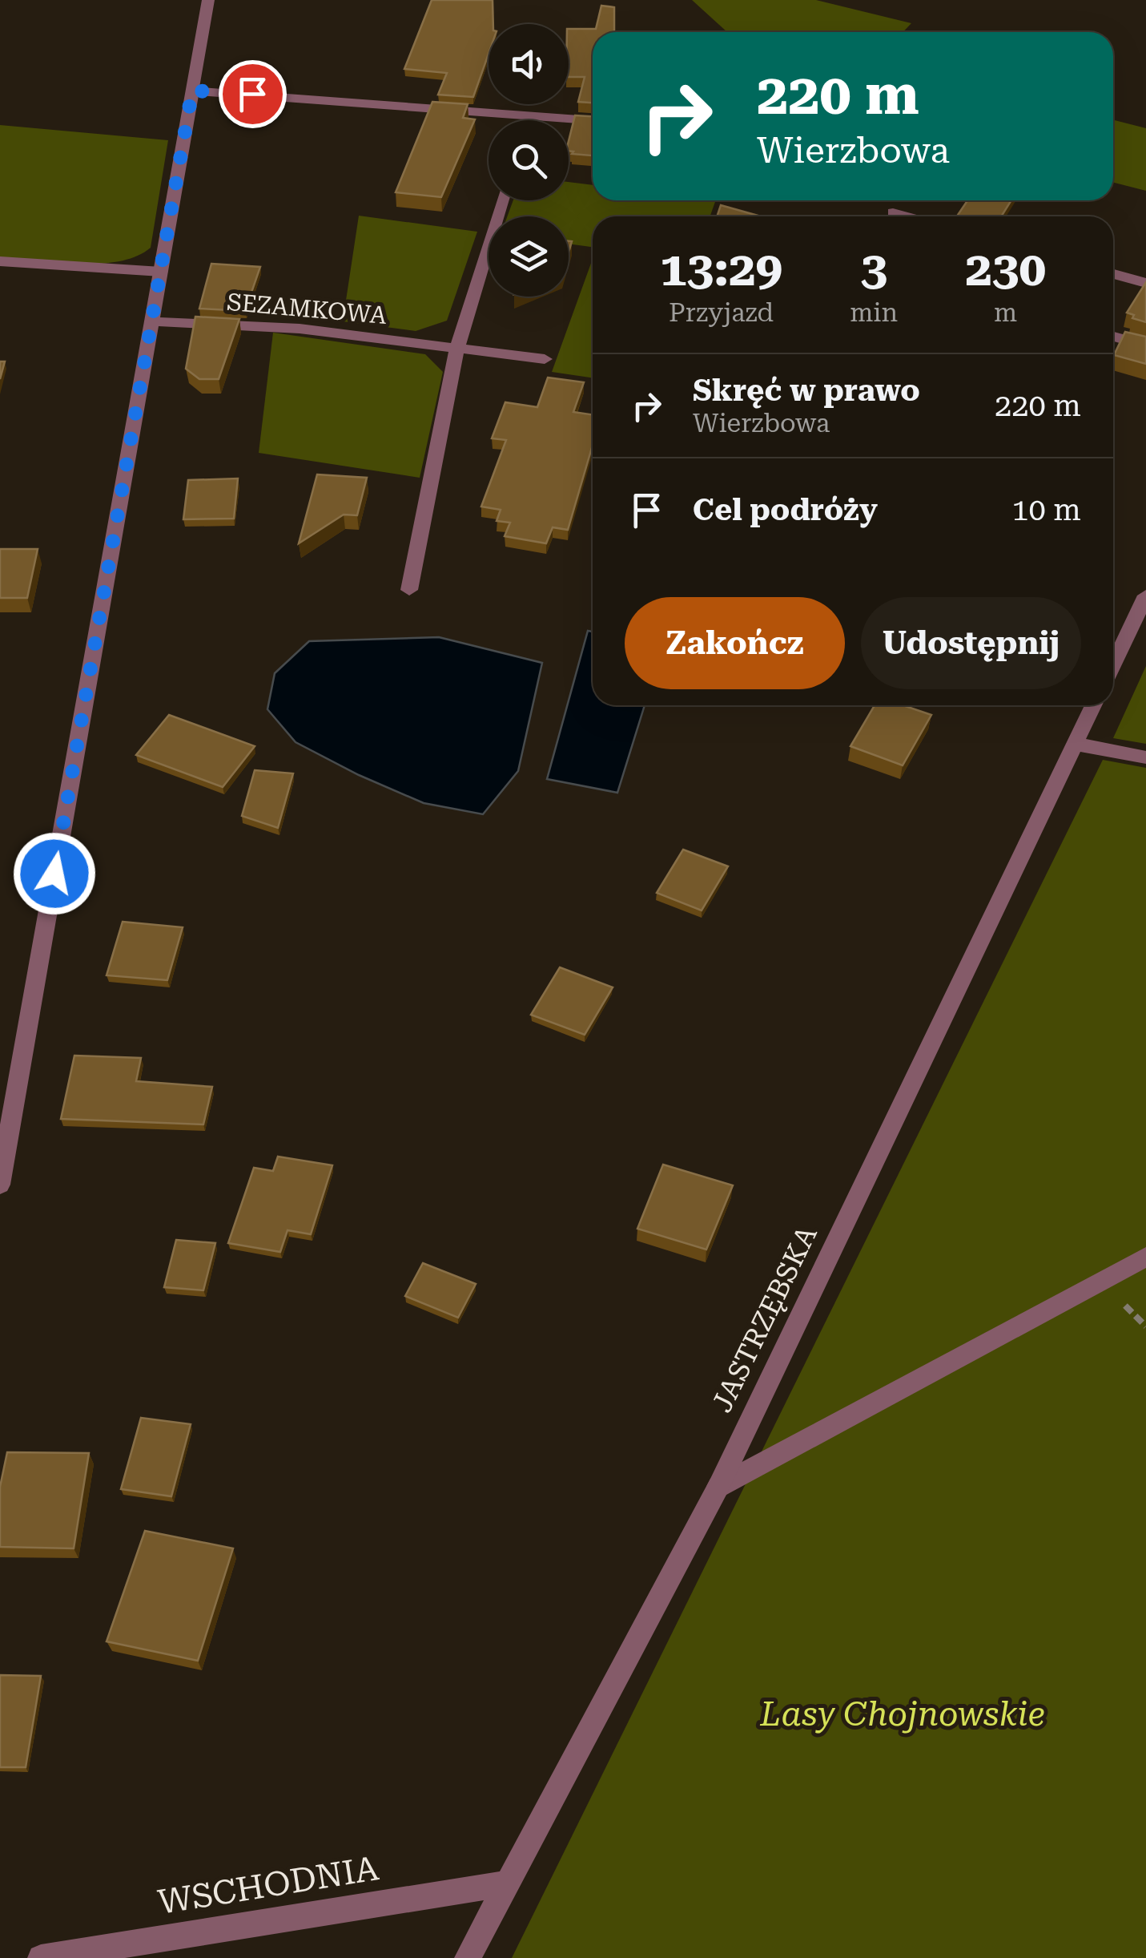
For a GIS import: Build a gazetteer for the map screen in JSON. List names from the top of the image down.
{
  "streets": {
    "street": ["SEZAMKOWA", "JASTRZĘBSKA", "WSCHODNIA"]
  },
  "crossings": [
    ["JASTRZĘBSKA", "WSCHODNIA"]
  ],
  "parks": ["Lasy Chojnowskie"],
  "page": {
    "turn": ["220 m", "Wierzbowa"],
    "eta": [
      "13:29",
      "Przyjazd",
      "3",
      "min",
      "230",
      "m"
    ],
    "list": [
      {
        "name": "Skręć w prawo",
        "note": "Wierzbowa",
        "value": "220 m"
      },
      {
        "name": "Cel podróży",
        "value": "10 m"
      }
    ],
    "buttons": ["Zakończ", "Udostępnij"]
  }
}
